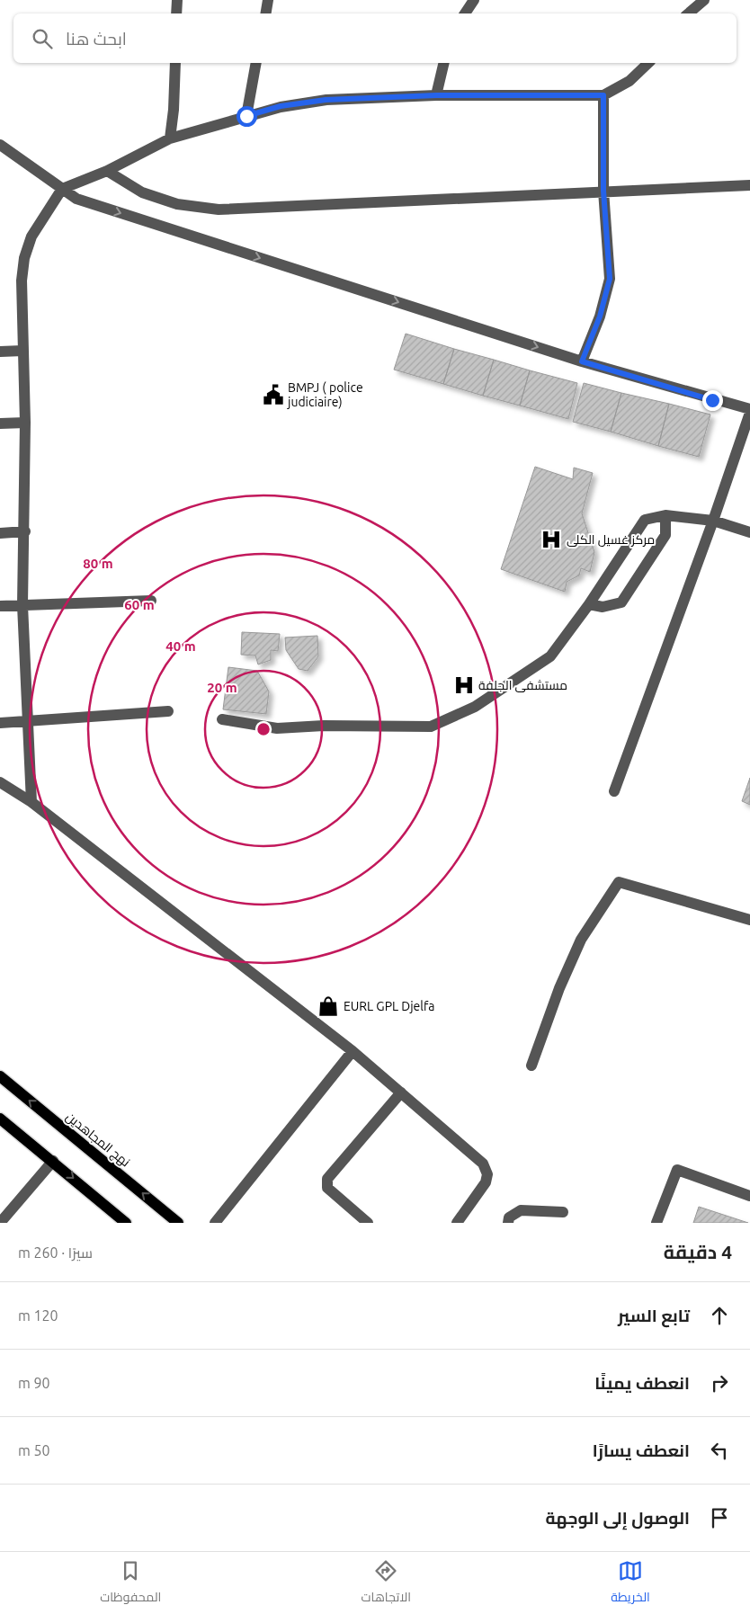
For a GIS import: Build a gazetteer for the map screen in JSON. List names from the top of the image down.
{
  "streets": {
    "main road": ["نهج المجاهدين"]
  },
  "places": {
    "public building": ["BMPJ ( police judiciaire)"],
    "hospital": ["مركز غسيل الكلى", "مستشفى الجلفة"],
    "shop": ["EURL GPL Djelfa"]
  },
  "page": {
    "search": "ابحث هنا",
    "heading": ["4 دقيقة", "سيرًا · 260 m"],
    "list": [
      ["تابع السير", "120 m"],
      ["انعطف يمينًا", "90 m"],
      ["انعطف يسارًا", "50 m"],
      "الوصول إلى الوجهة"
    ],
    "nav": ["الخريطة", "الاتجاهات", "المحفوظات"]
  },
  "rings": [
    "80 m",
    "60 m",
    "40 m",
    "20 m"
  ]
}
